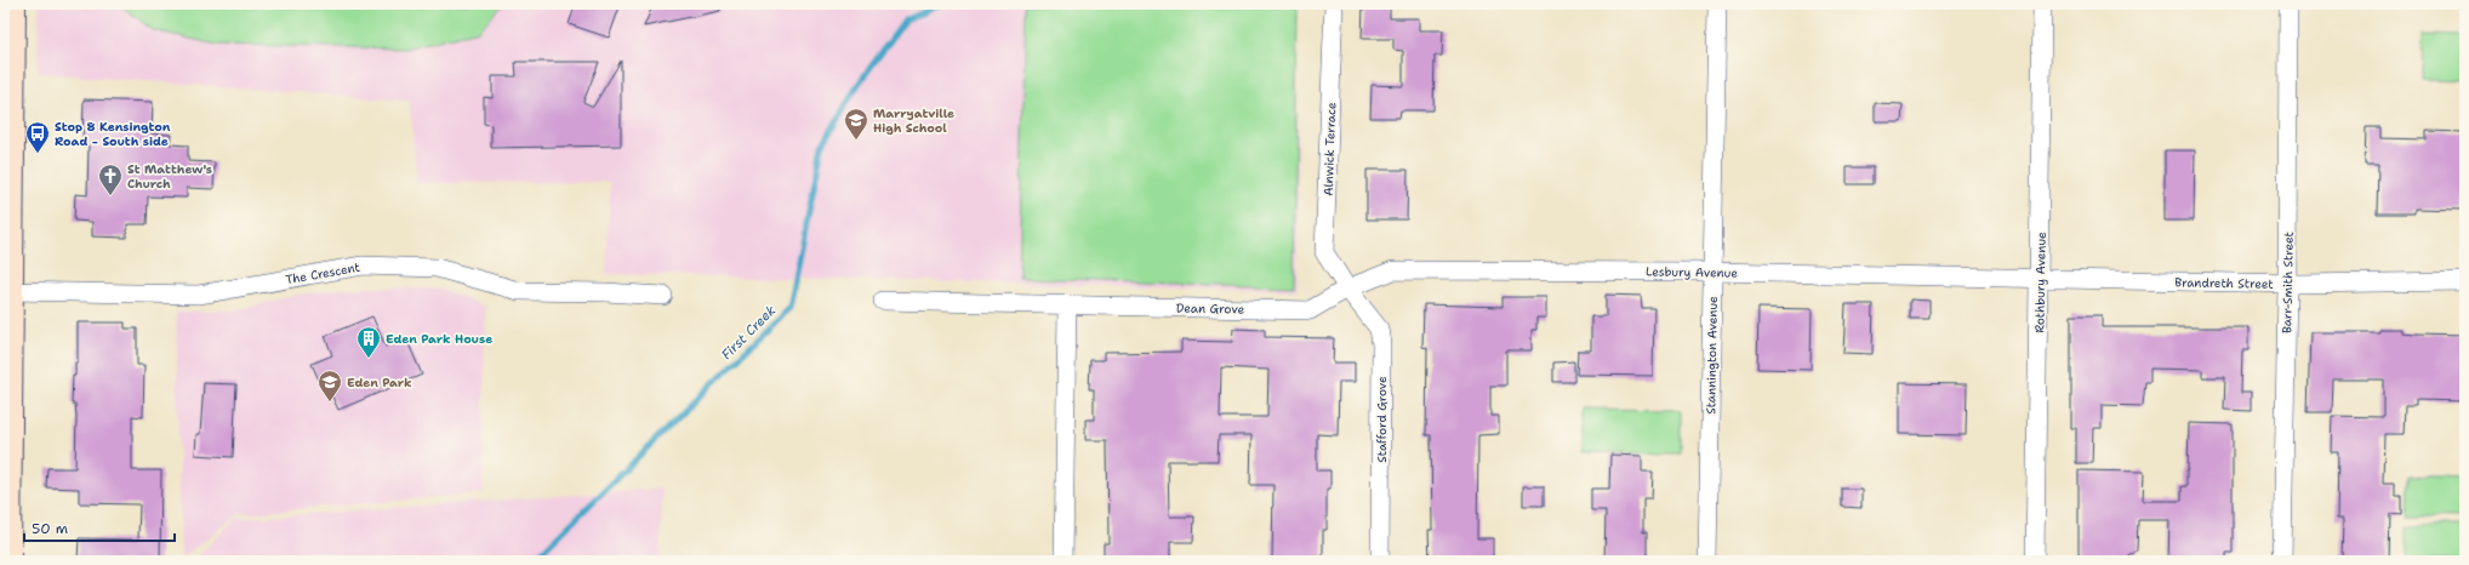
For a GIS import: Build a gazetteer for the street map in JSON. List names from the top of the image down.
{
  "streets": {
    "street": [
      "Alnwick Terrace",
      "Lesbury Avenue",
      "The Crescent",
      "Rothbury Avenue",
      "Brandreth Street",
      "Barr-Smith Street",
      "Dean Grove",
      "Stannington Avenue",
      "Stafford Grove"
    ]
  },
  "crossings": [
    ["Alnwick Terrace", "Lesbury Avenue"],
    ["Alnwick Terrace", "Dean Grove"],
    ["Alnwick Terrace", "Stafford Grove"],
    ["Lesbury Avenue", "Rothbury Avenue"],
    ["Lesbury Avenue", "Brandreth Street"],
    ["Lesbury Avenue", "Dean Grove"],
    ["Lesbury Avenue", "Stannington Avenue"],
    ["Lesbury Avenue", "Stafford Grove"],
    ["Rothbury Avenue", "Brandreth Street"],
    ["Brandreth Street", "Barr-Smith Street"],
    ["Dean Grove", "Stafford Grove"]
  ],
  "water": ["First Creek"],
  "places": {
    "school or university": ["Marryatville High School", "Eden Park"],
    "bus stop": ["Stop 8 Kensington Road - South side"],
    "church": ["St Matthew's Church"],
    "building": ["Eden Park House"]
  },
  "scale_bar": "50 m"
}
